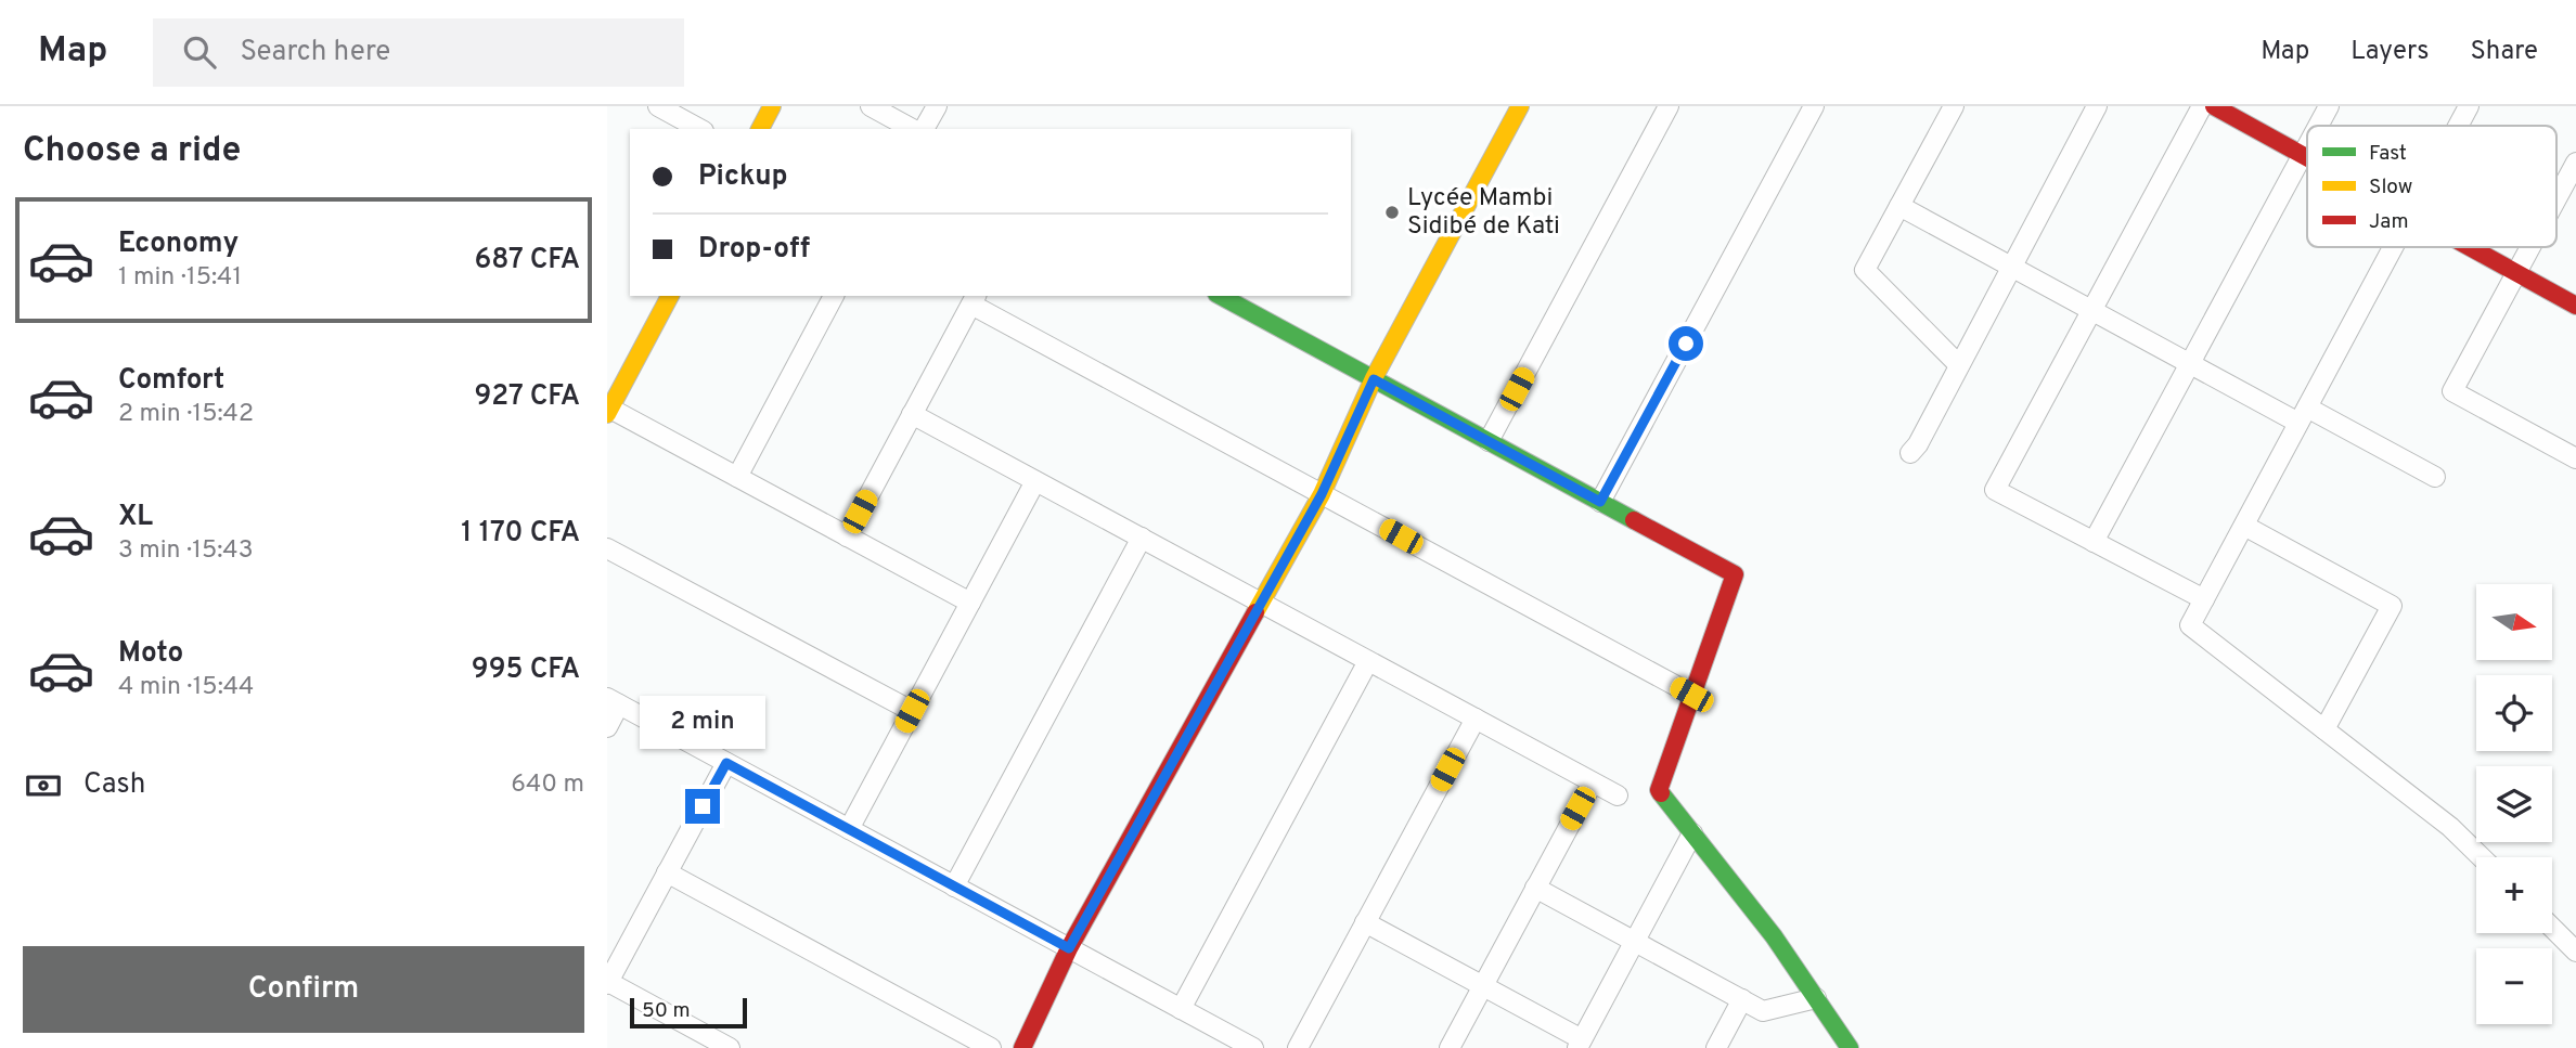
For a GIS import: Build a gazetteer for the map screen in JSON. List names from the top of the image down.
{
  "places": ["Lycée Mambi Sidibé de Kati"],
  "legend": ["Fast", "Slow", "Jam"],
  "scale_bar": "50 m",
  "north": "right",
  "page": {
    "header": "Map",
    "search": "Search here",
    "nav": ["Map", "Layers", "Share"],
    "heading": "Choose a ride",
    "banner": ["Pickup", "Drop-off"],
    "list": [
      {
        "name": "Economy",
        "note": "1 min · 15:41",
        "value": "687 CFA"
      },
      {
        "name": "Comfort",
        "note": "2 min · 15:42",
        "value": "927 CFA"
      },
      {
        "name": "XL",
        "note": "3 min · 15:43",
        "value": "1 170 CFA"
      },
      {
        "name": "Moto",
        "note": "4 min · 15:44",
        "value": "995 CFA"
      }
    ],
    "map_buttons": ["+", "−"],
    "bubble": "2 min",
    "pay": ["Cash", "640 m"],
    "buttons": "Confirm",
    "scale": "50 m"
  }
}
